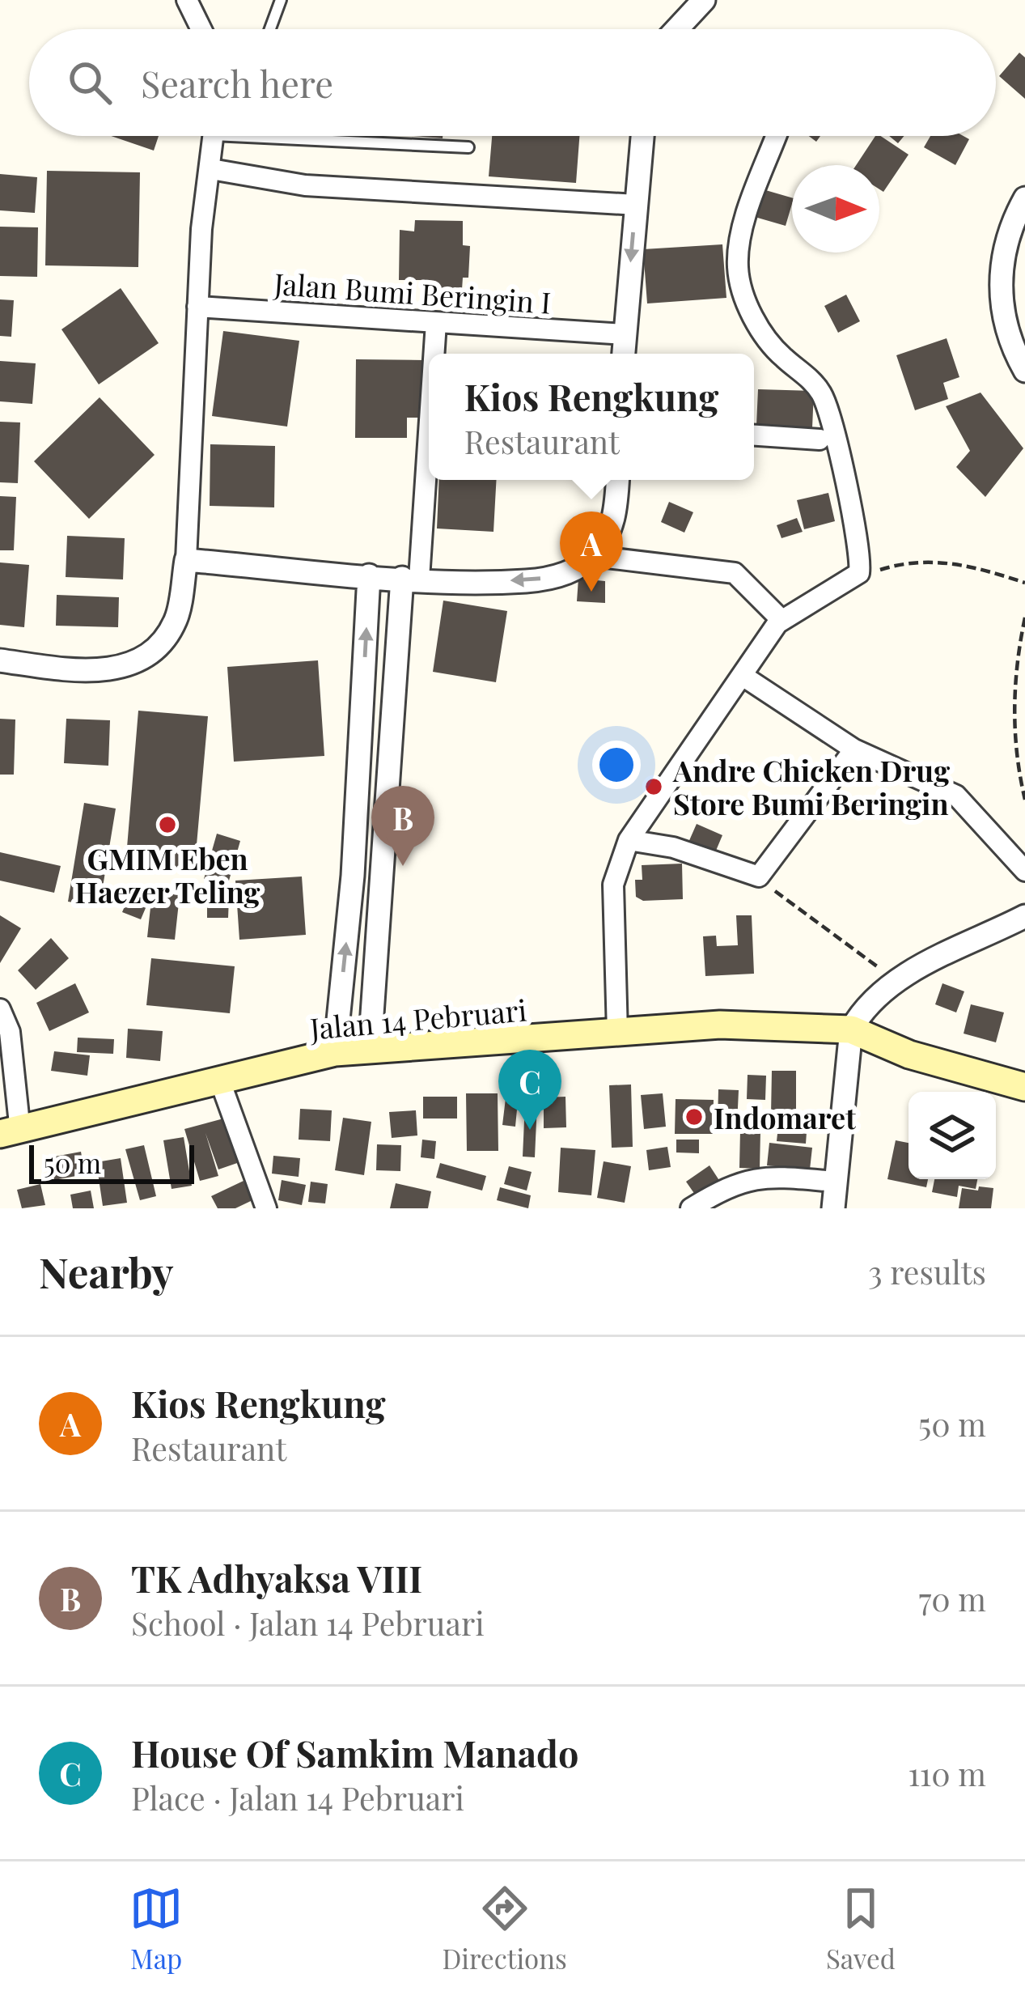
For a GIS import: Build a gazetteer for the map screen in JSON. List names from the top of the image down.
{
  "streets": {
    "main road": ["Jalan 14 Pebruari"],
    "street": ["Jalan Bumi Beringin I"]
  },
  "places": ["Andre Chicken Drug Store Bumi Beringin", "GMIM Eben Haezer Teling", "Indomaret"],
  "scale_bar": "50 m",
  "north": "right",
  "page": {
    "search": "Search here",
    "popup": ["Kios Rengkung", "Restaurant"],
    "pins": ["A", "B", "C"],
    "scale": "50 m",
    "heading": ["Nearby", "3 results"],
    "list": [
      {
        "mark": "A",
        "name": "Kios Rengkung",
        "note": "Restaurant",
        "value": "50 m"
      },
      {
        "mark": "B",
        "name": "TK Adhyaksa VIII",
        "note": "School · Jalan 14 Pebruari",
        "value": "70 m"
      },
      {
        "mark": "C",
        "name": "House Of Samkim Manado",
        "note": "Place · Jalan 14 Pebruari",
        "value": "110 m"
      }
    ],
    "nav": ["Map", "Directions", "Saved"]
  }
}
